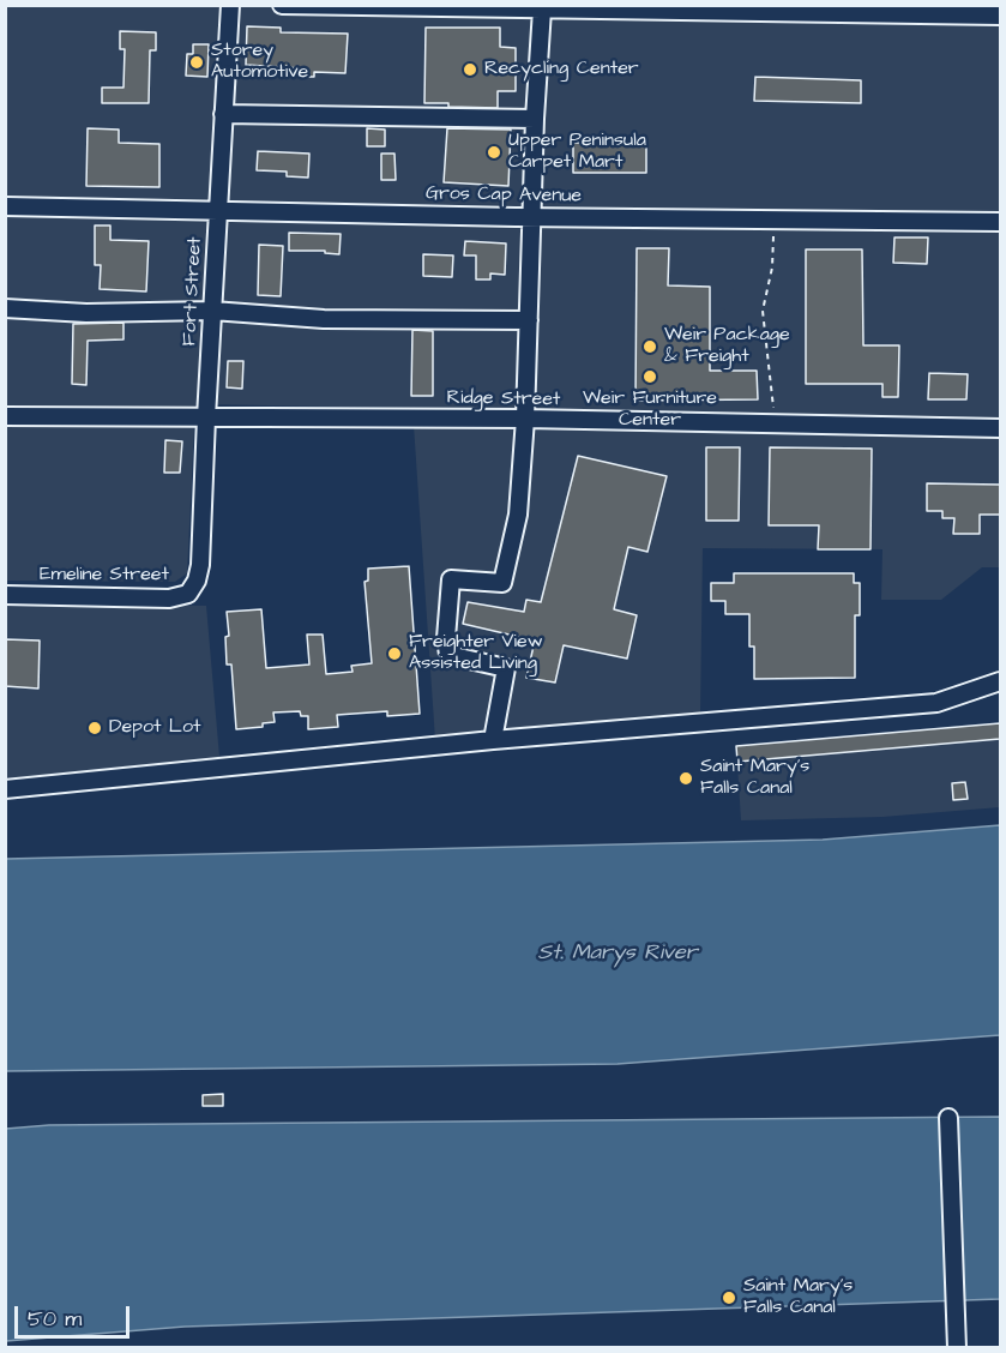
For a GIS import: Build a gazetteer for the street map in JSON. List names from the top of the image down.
{
  "streets": {
    "street": [
      "Gros Cap Avenue",
      "Fort Street",
      "Ridge Street",
      "Emeline Street"
    ]
  },
  "crossings": [
    ["Gros Cap Avenue", "Fort Street"],
    ["Fort Street", "Ridge Street"],
    ["Fort Street", "Emeline Street"]
  ],
  "water": ["St. Marys River"],
  "places": [
    "Storey Automotive",
    "Recycling Center",
    "Upper Peninsula Carpet Mart",
    "Weir Package & Freight",
    "Weir Furniture Center",
    "Freighter View Assisted Living",
    "Depot Lot",
    "Saint Mary's Falls Canal",
    "Saint Mary’s Falls Canal"
  ],
  "scale_bar": "50 m"
}
